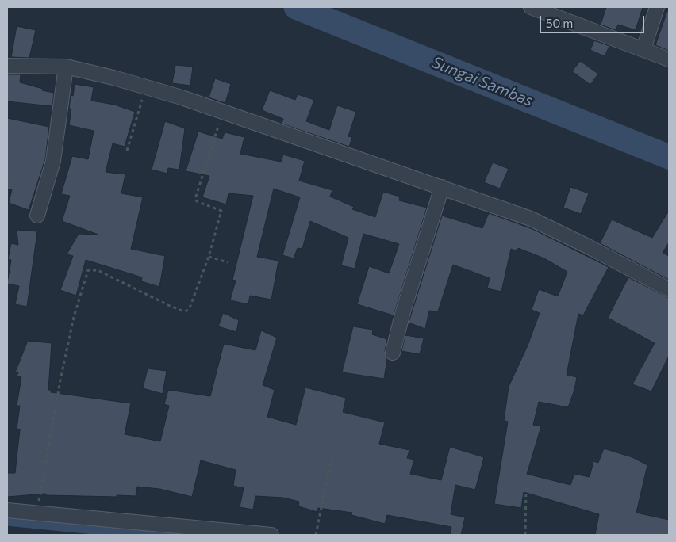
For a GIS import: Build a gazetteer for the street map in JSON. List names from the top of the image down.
{
  "water": ["Sungai Sambas"],
  "scale_bar": "50 m"
}
